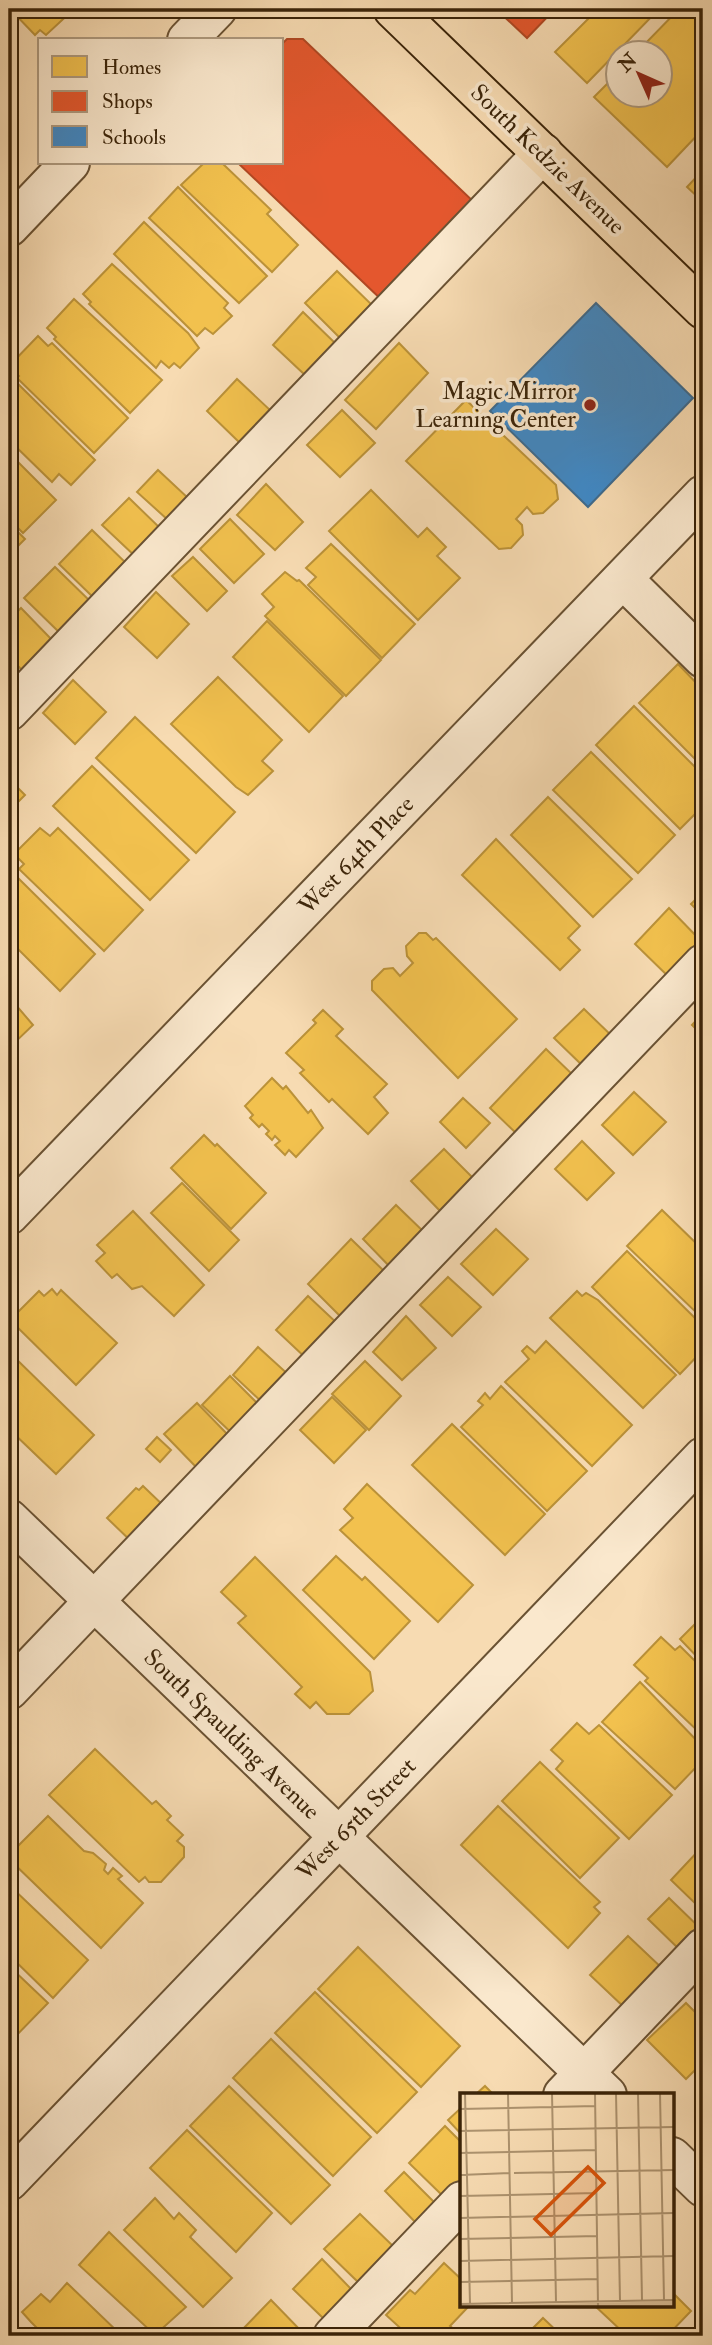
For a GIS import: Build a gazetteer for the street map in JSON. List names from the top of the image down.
{
  "streets": {
    "main road": ["South Kedzie Avenue"],
    "street": ["West 64th Place", "South Spaulding Avenue", "West 65th Street"]
  },
  "crossings": [
    ["South Spaulding Avenue", "West 65th Street"]
  ],
  "places": ["Magic Mirror Learning Center"],
  "legend": ["Homes", "Shops", "Schools"],
  "north": "top left"
}
